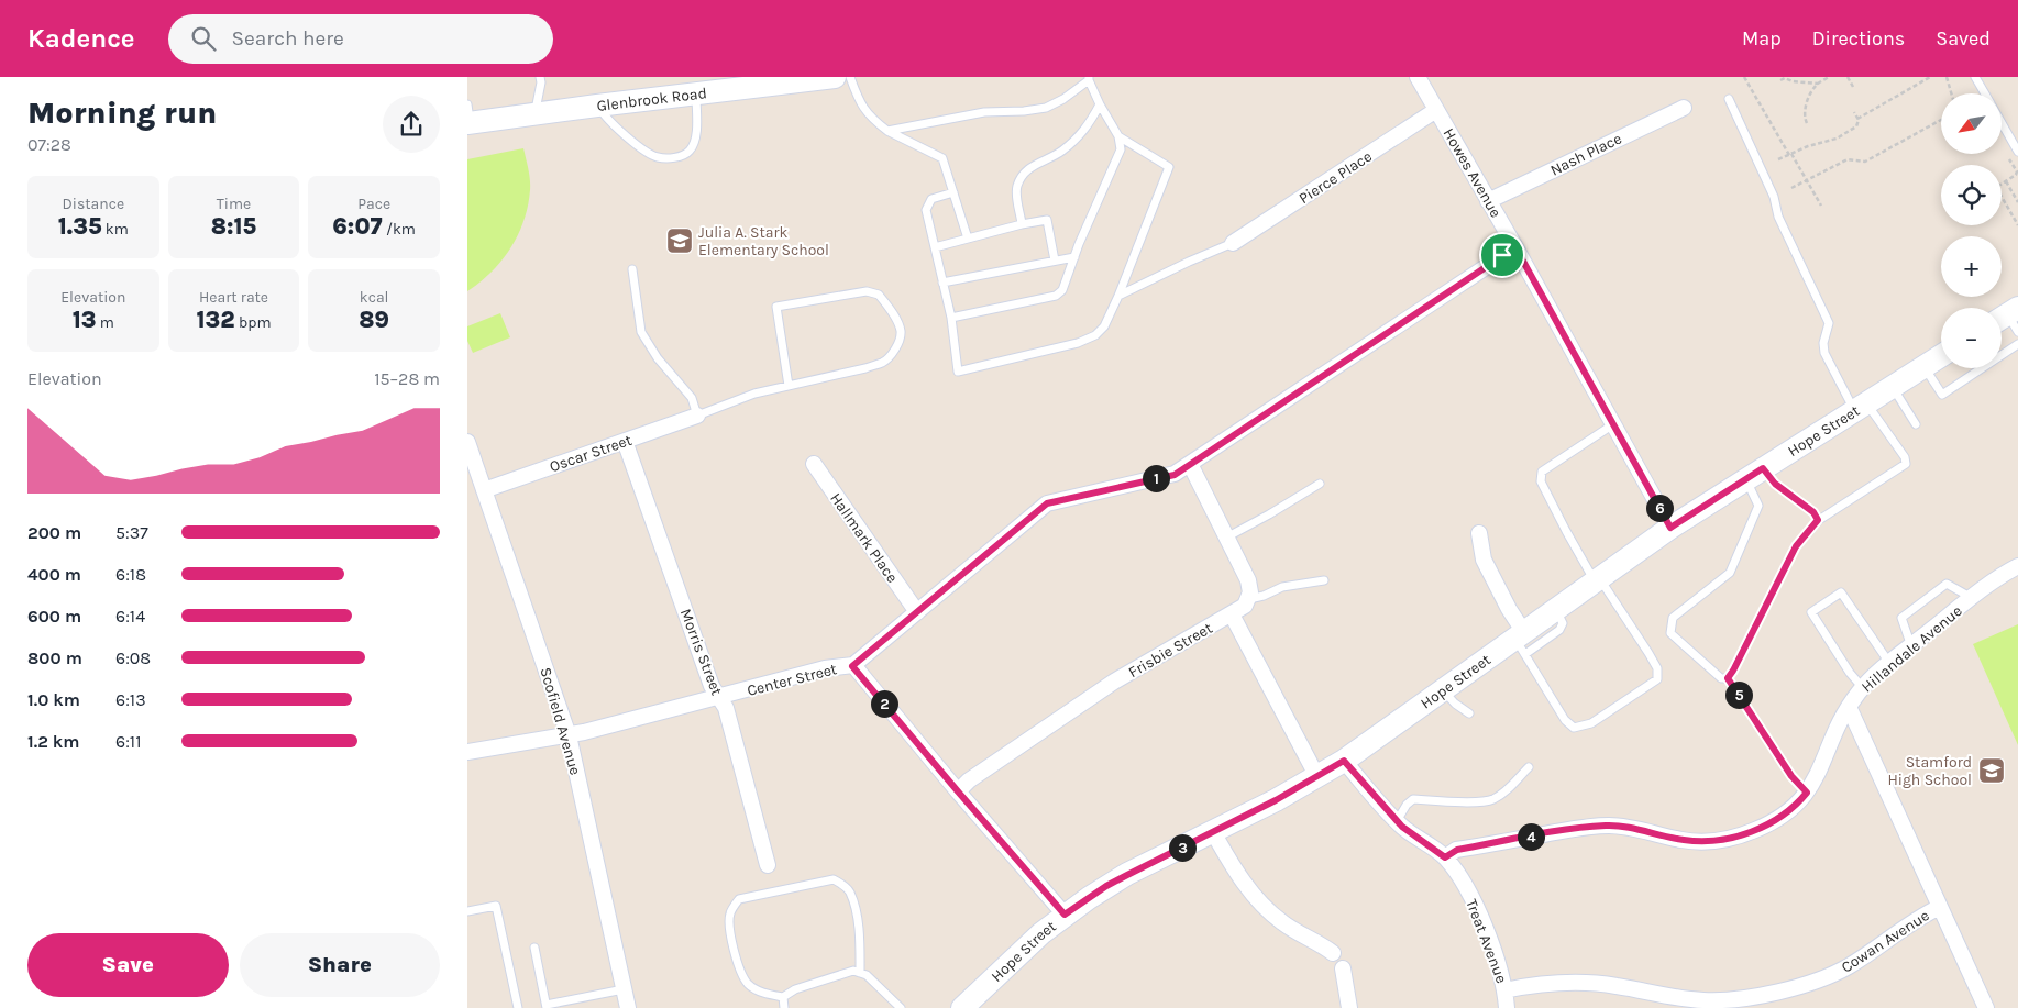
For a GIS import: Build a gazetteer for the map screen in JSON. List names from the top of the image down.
{
  "streets": {
    "main road": ["Glenbrook Road", "Hope Street"],
    "street": [
      "Nash Place",
      "Howes Avenue",
      "Pierce Place",
      "Oscar Street",
      "Hallmark Place",
      "Hillandale Avenue",
      "Frisbie Street",
      "Morris Street",
      "Center Street",
      "Scofield Avenue",
      "Treat Avenue",
      "Cowan Avenue"
    ]
  },
  "crossings": [
    ["Nash Place", "Howes Avenue"],
    ["Howes Avenue", "Pierce Place"],
    ["Howes Avenue", "Hope Street"],
    ["Howes Avenue", "Center Street"],
    ["Hope Street", "Treat Avenue"],
    ["Oscar Street", "Morris Street"],
    ["Oscar Street", "Scofield Avenue"],
    ["Hallmark Place", "Center Street"],
    ["Hillandale Avenue", "Treat Avenue"],
    ["Morris Street", "Center Street"],
    ["Center Street", "Scofield Avenue"],
    ["Treat Avenue", "Cowan Avenue"]
  ],
  "places": {
    "school or university": ["Julia A. Stark Elementary School", "Stamford High School"]
  },
  "north": "bottom left",
  "page": {
    "header": "Kadence",
    "search": "Search here",
    "nav": ["Map", "Directions", "Saved"],
    "heading": ["Morning run", "07:28"],
    "map_buttons": ["+", "−"],
    "stats": [
      ["Distance", "1.35 km"],
      ["Time", "8:15"],
      ["Pace", "6:07 /km"],
      ["Elevation", "13 m"],
      ["Heart rate", "132 bpm"],
      ["kcal", "89"]
    ],
    "chart": ["Elevation", "15–28 m"],
    "pins": [
      "1",
      "6",
      "5",
      "2",
      "4",
      "3"
    ],
    "list": [
      {
        "name": "200 m",
        "note": "5:37"
      },
      {
        "name": "400 m",
        "note": "6:18"
      },
      {
        "name": "600 m",
        "note": "6:14"
      },
      {
        "name": "800 m",
        "note": "6:08"
      },
      {
        "name": "1.0 km",
        "note": "6:13"
      },
      {
        "name": "1.2 km",
        "note": "6:11"
      }
    ],
    "buttons": ["Save", "Share"]
  }
}
